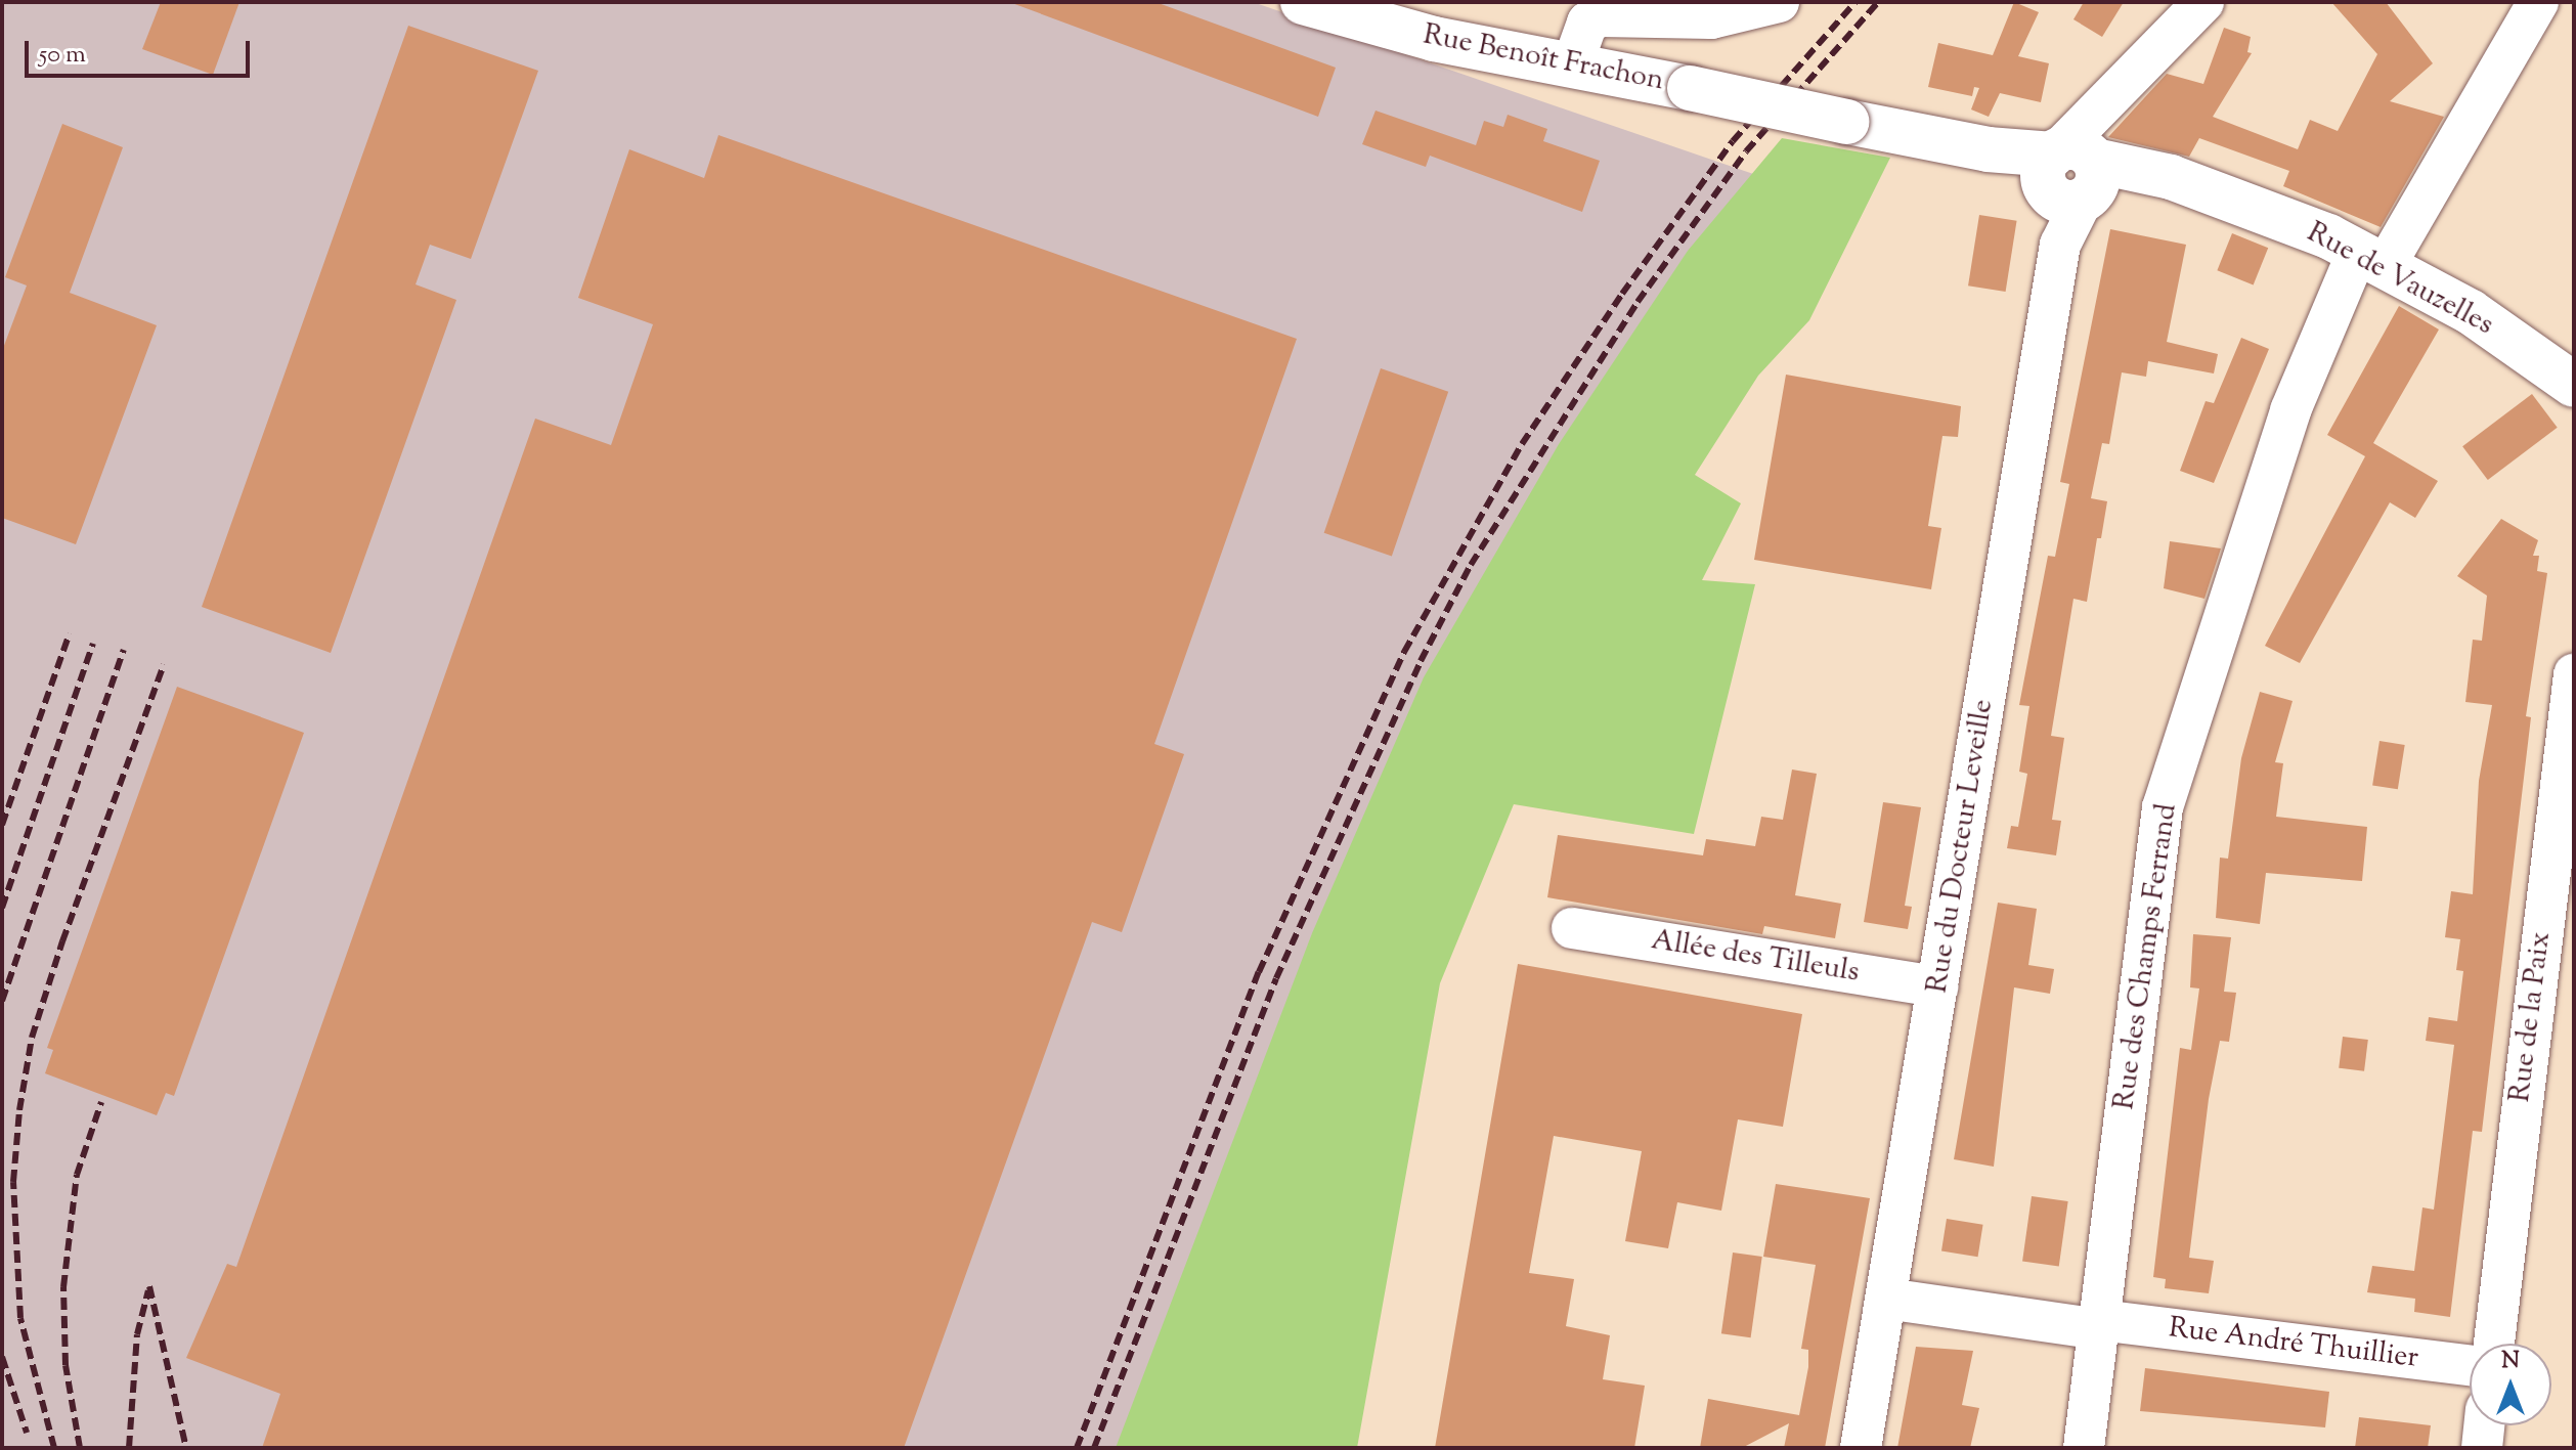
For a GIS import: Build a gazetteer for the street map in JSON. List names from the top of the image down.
{
  "streets": {
    "main road": ["Rue Benoît Frachon", "Rue de Vauzelles"],
    "street": [
      "Rue du Docteur Leveille",
      "Allée des Tilleuls",
      "Rue des Champs Ferrand",
      "Rue de la Paix",
      "Rue André Thuillier"
    ]
  },
  "crossings": [
    ["Rue Benoît Frachon", "Rue de Vauzelles"],
    ["Rue Benoît Frachon", "Rue du Docteur Leveille"],
    ["Rue de Vauzelles", "Rue du Docteur Leveille"],
    ["Rue de Vauzelles", "Rue des Champs Ferrand"],
    ["Rue du Docteur Leveille", "Allée des Tilleuls"],
    ["Rue du Docteur Leveille", "Rue André Thuillier"],
    ["Rue des Champs Ferrand", "Rue André Thuillier"]
  ],
  "scale_bar": "50 m",
  "north": "top"
}
